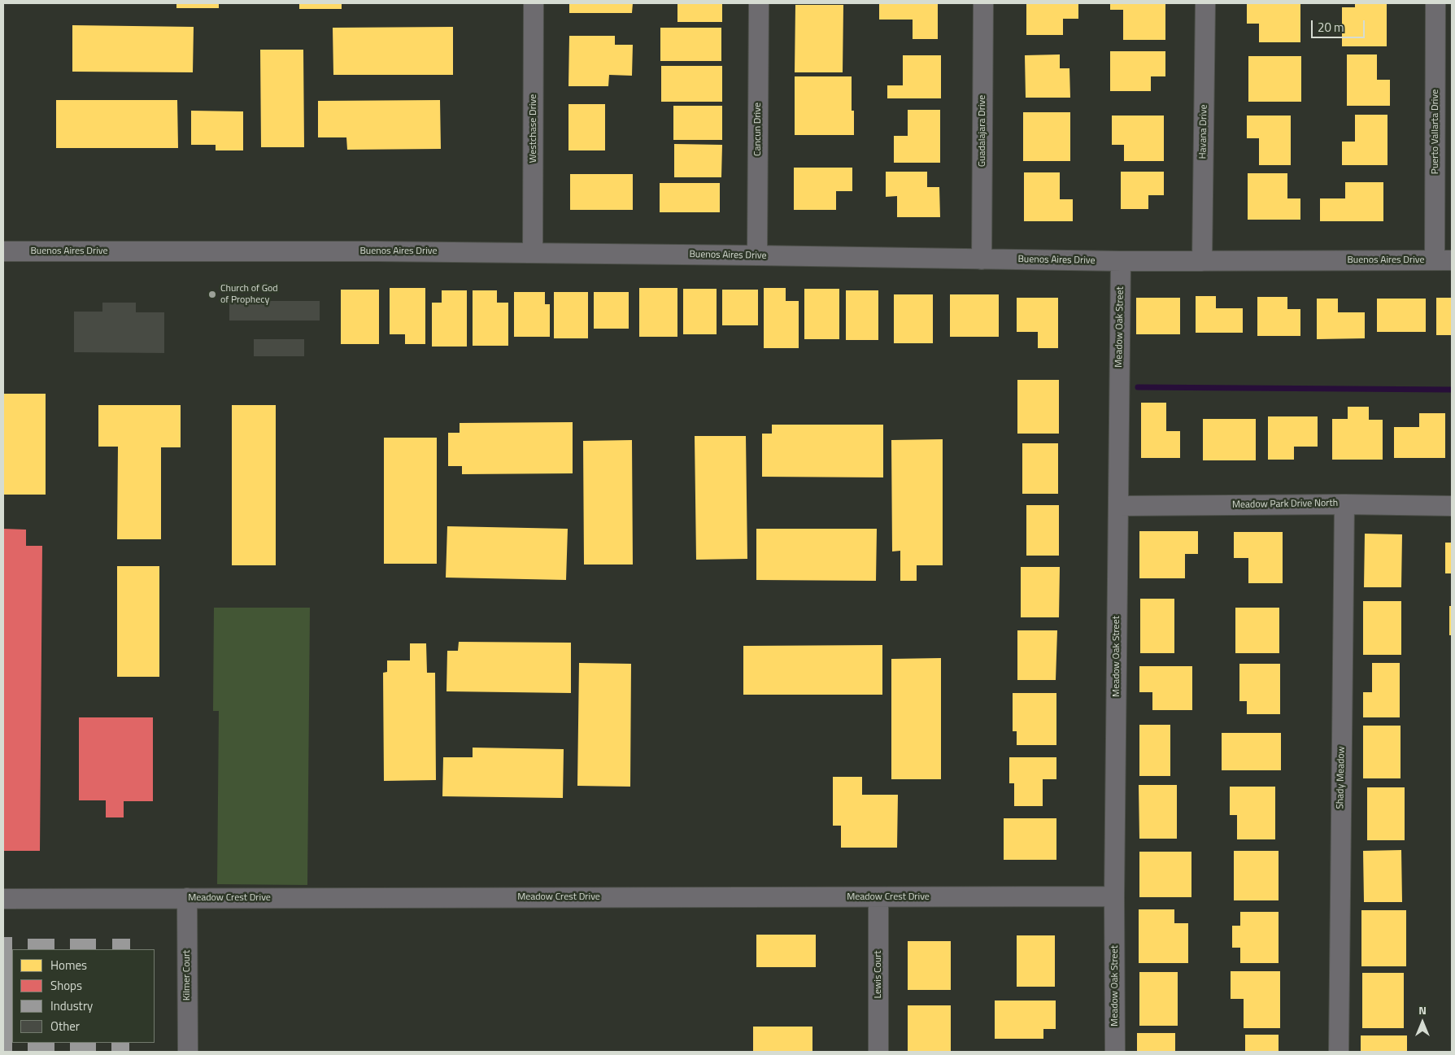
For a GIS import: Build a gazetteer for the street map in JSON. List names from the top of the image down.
{
  "streets": {
    "street": [
      "Westchase Drive",
      "Cancun Drive",
      "Guadalajara Drive",
      "Havana Drive",
      "Puerto Vallarta Drive",
      "Buenos Aires Drive",
      "Meadow Oak Street",
      "Meadow Park Drive North",
      "Shady Meadow",
      "Meadow Crest Drive",
      "Lewis Court",
      "Kilmer Court"
    ]
  },
  "crossings": [
    ["Westchase Drive", "Buenos Aires Drive"],
    ["Cancun Drive", "Buenos Aires Drive"],
    ["Guadalajara Drive", "Buenos Aires Drive"],
    ["Havana Drive", "Buenos Aires Drive"],
    ["Puerto Vallarta Drive", "Buenos Aires Drive"],
    ["Buenos Aires Drive", "Meadow Oak Street"],
    ["Meadow Oak Street", "Meadow Park Drive North"],
    ["Meadow Oak Street", "Meadow Crest Drive"],
    ["Meadow Park Drive North", "Shady Meadow"],
    ["Meadow Crest Drive", "Lewis Court"],
    ["Meadow Crest Drive", "Kilmer Court"]
  ],
  "places": ["Church of God of Prophecy"],
  "legend": [
    "Homes",
    "Shops",
    "Industry",
    "Other"
  ],
  "scale_bar": "20 m",
  "north": "top"
}
